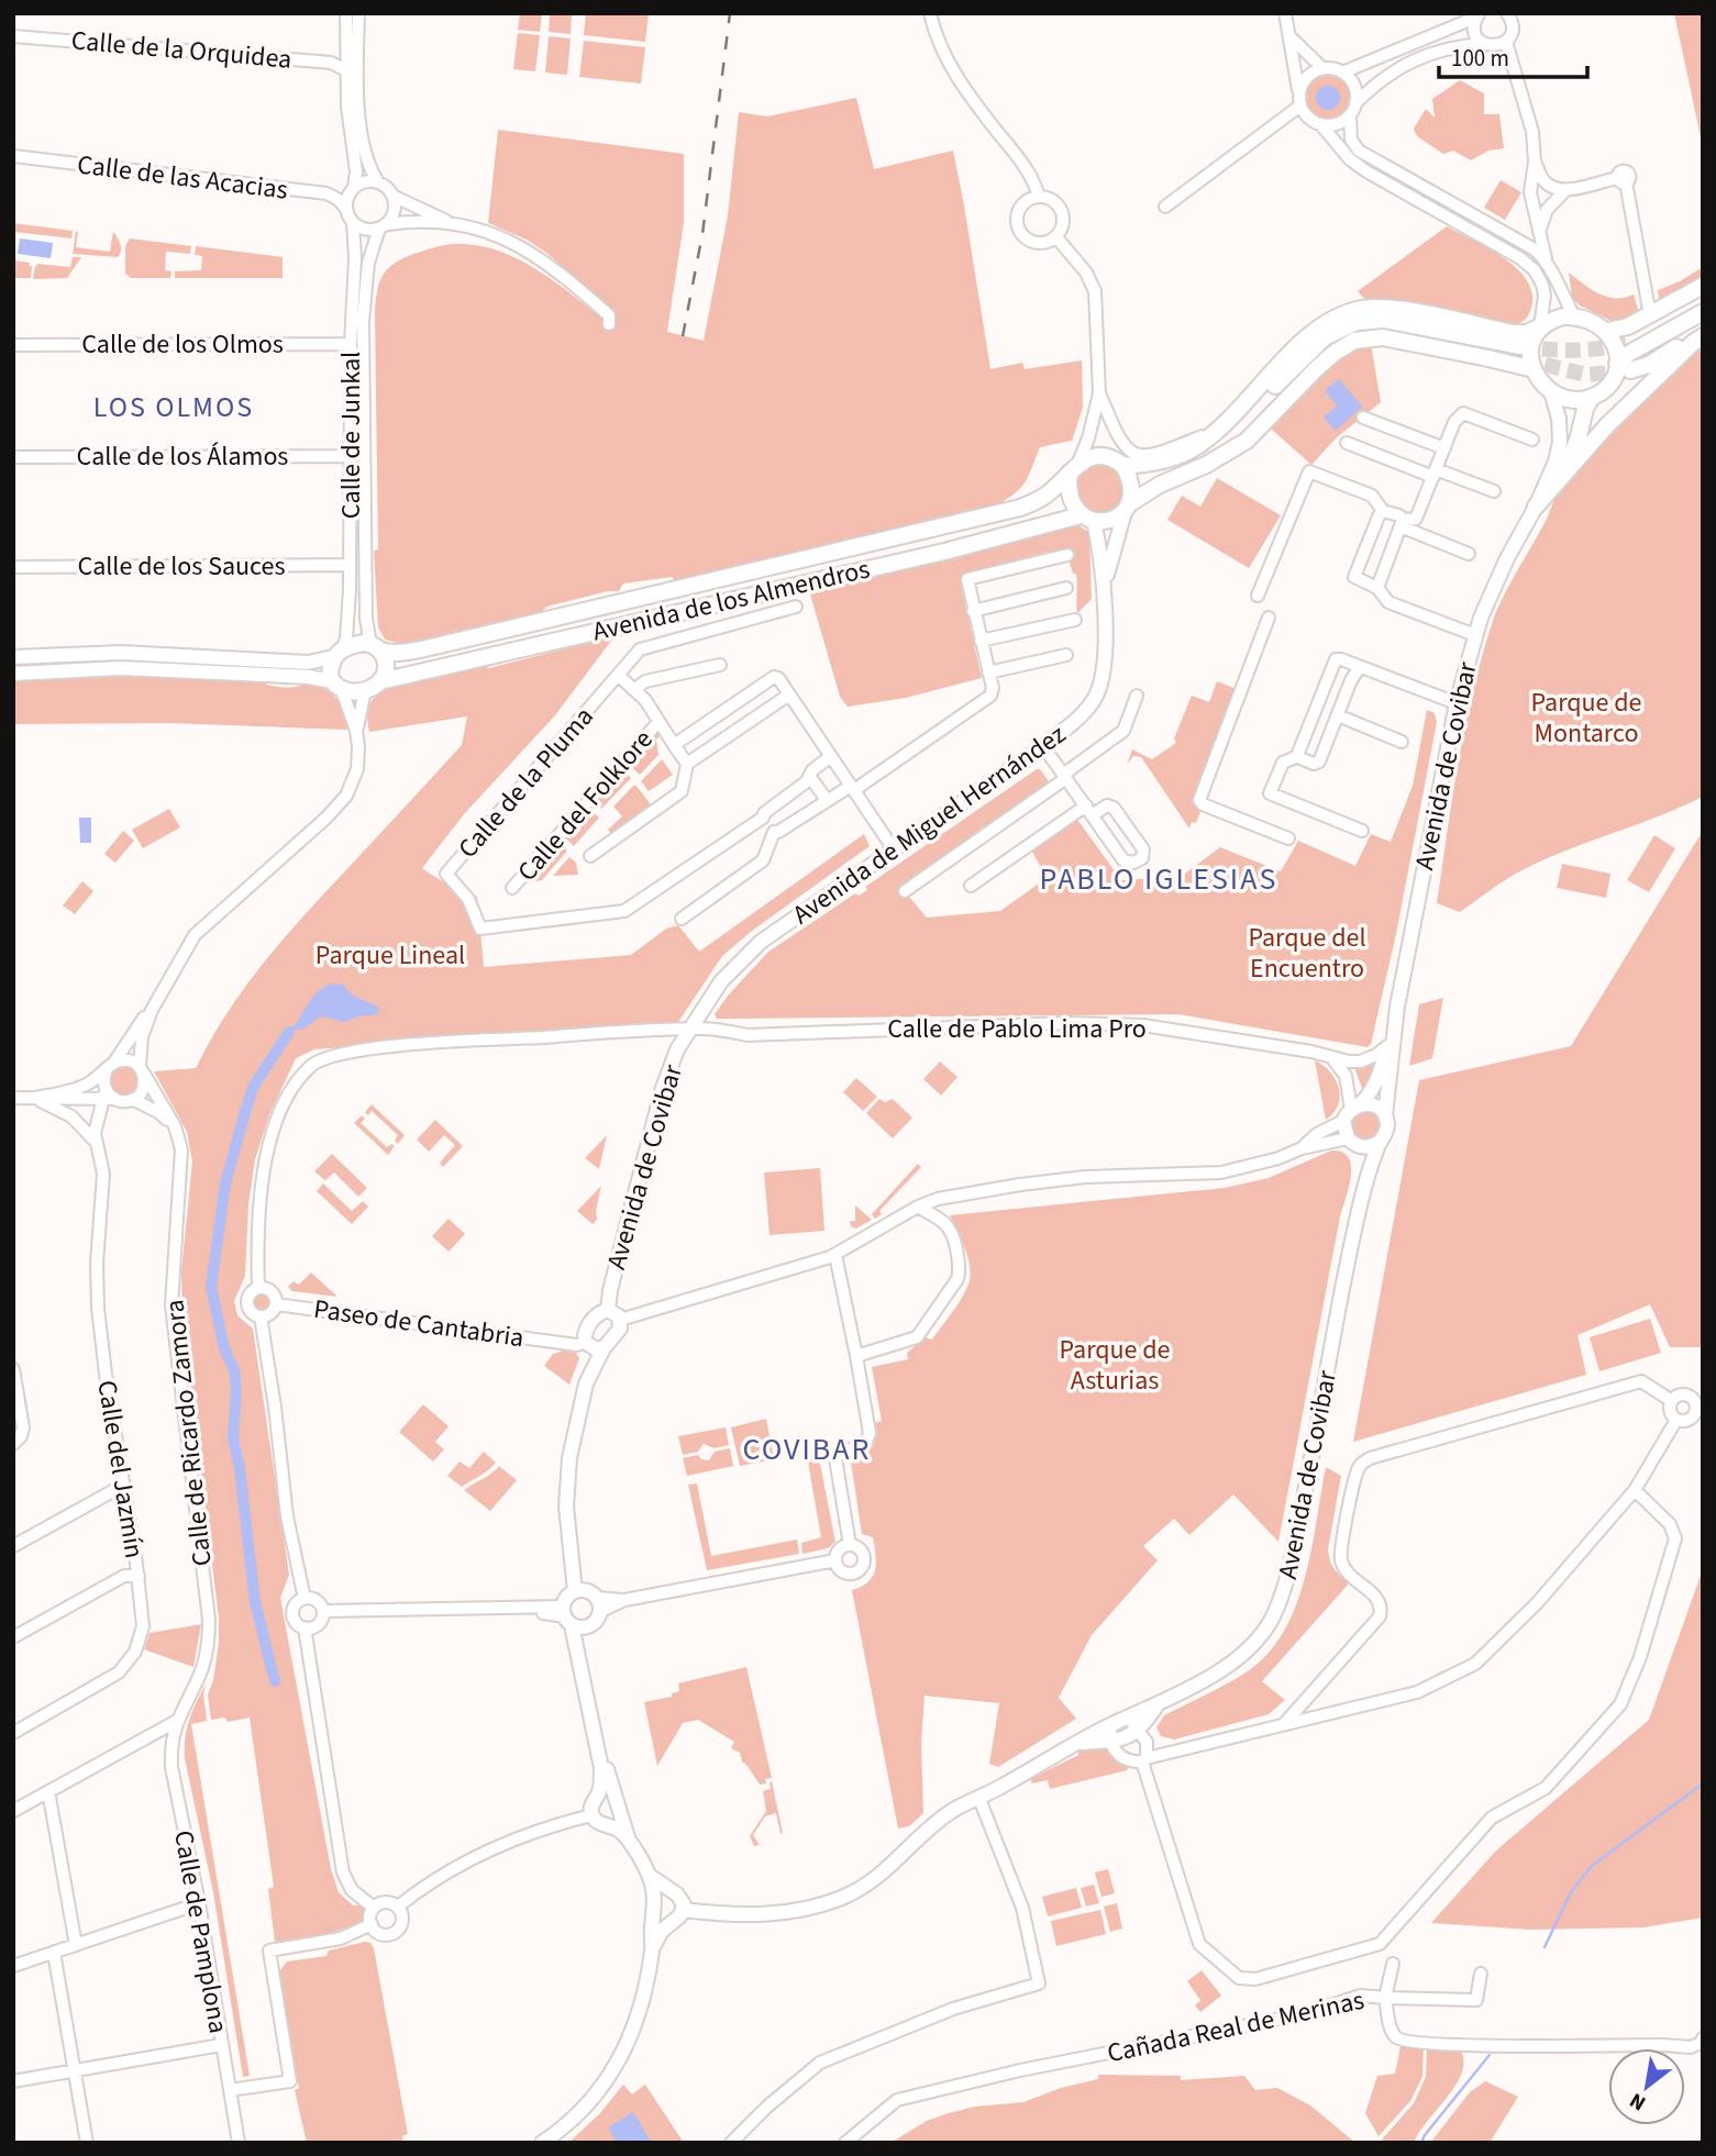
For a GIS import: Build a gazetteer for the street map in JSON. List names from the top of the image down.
{
  "streets": {
    "main road": ["Avenida de los Almendros", "Avenida de Covibar"],
    "street": [
      "Calle de la Orquidea",
      "Calle de las Acacias",
      "Calle de los Olmos",
      "Calle de Junkal",
      "Calle de los Álamos",
      "Calle de los Sauces",
      "Calle de la Pluma",
      "Calle del Folklore",
      "Avenida de Miguel Hernández",
      "Calle de Pablo Lima Pro",
      "Paseo de Cantabria",
      "Calle de Ricardo Zamora",
      "Calle del Jazmín",
      "Calle de Pamplona",
      "Cañada Real de Merinas"
    ]
  },
  "crossings": [
    ["Calle de las Acacias", "Calle de Junkal"],
    ["Calle de los Olmos", "Calle de Junkal"],
    ["Calle de Junkal", "Calle de los Álamos"],
    ["Calle de Junkal", "Calle de los Sauces"],
    ["Calle de Junkal", "Avenida de los Almendros"],
    ["Avenida de los Almendros", "Avenida de Miguel Hernández"],
    ["Avenida de Covibar", "Avenida de Miguel Hernández"],
    ["Avenida de Covibar", "Calle de Pablo Lima Pro"],
    ["Avenida de Covibar", "Paseo de Cantabria"],
    ["Avenida de Miguel Hernández", "Calle de Pablo Lima Pro"],
    ["Calle de Pablo Lima Pro", "Paseo de Cantabria"],
    ["Calle de Ricardo Zamora", "Calle del Jazmín"],
    ["Calle de Ricardo Zamora", "Calle de Pamplona"]
  ],
  "districts": ["LOS OLMOS", "PABLO IGLESIAS", "COVIBAR"],
  "parks": [
    "Parque de Montarco",
    "Parque del Encuentro",
    "Parque Lineal",
    "Parque de Asturias"
  ],
  "scale_bar": "100 m",
  "north": "bottom left"
}
